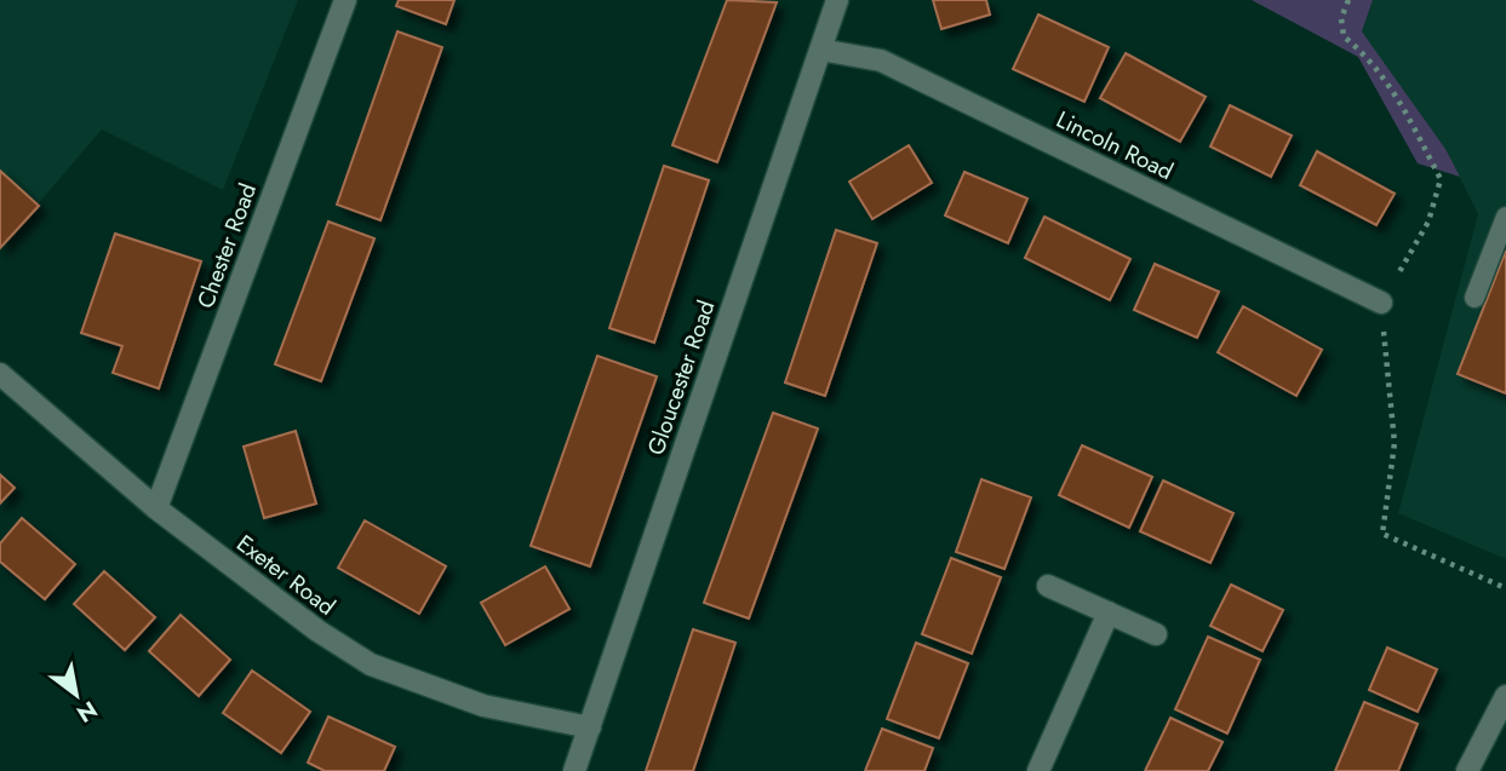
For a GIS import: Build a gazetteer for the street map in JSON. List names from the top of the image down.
{
  "streets": {
    "street": [
      "Lincoln Road",
      "Chester Road",
      "Gloucester Road",
      "Exeter Road"
    ]
  },
  "crossings": [
    ["Lincoln Road", "Gloucester Road"],
    ["Chester Road", "Exeter Road"],
    ["Gloucester Road", "Exeter Road"]
  ],
  "north": "bottom right"
}
